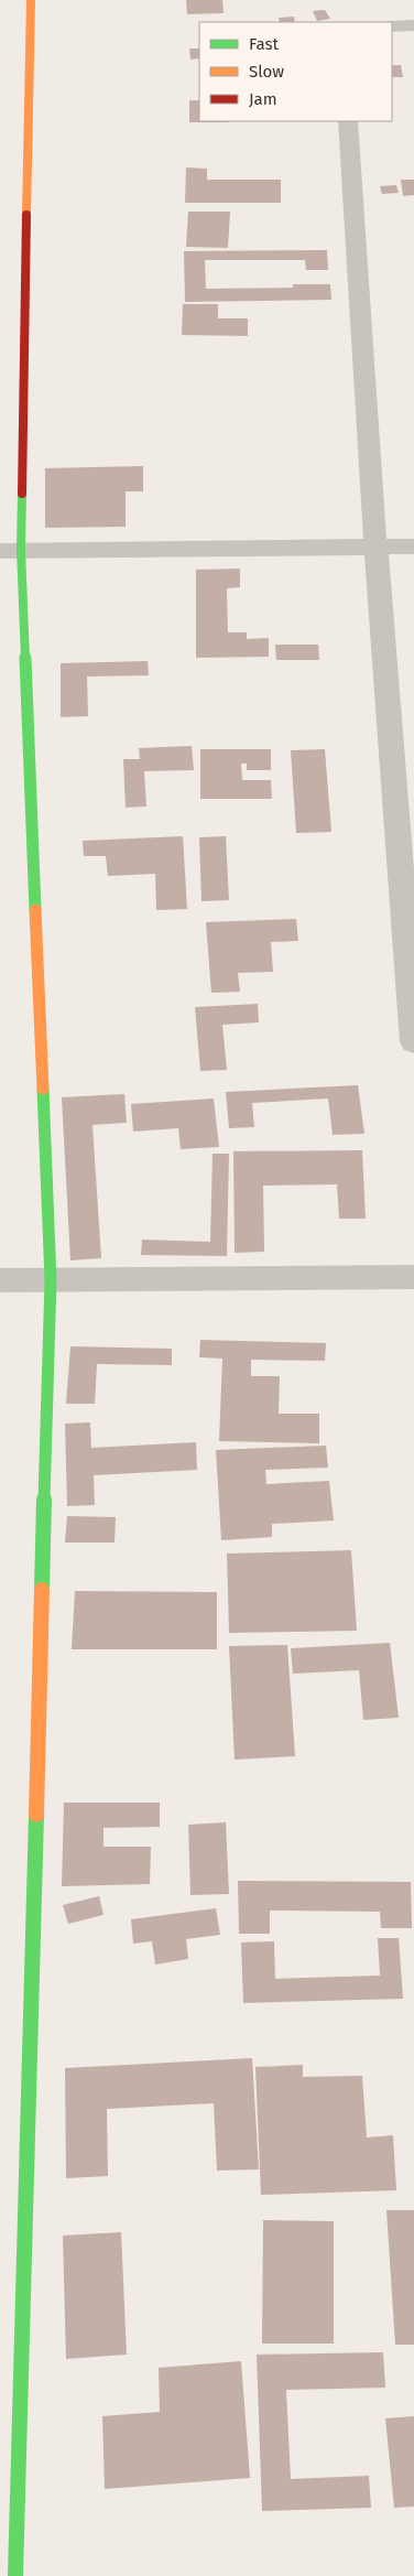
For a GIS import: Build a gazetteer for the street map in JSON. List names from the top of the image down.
{
  "legend": ["Fast", "Slow", "Jam"]
}
